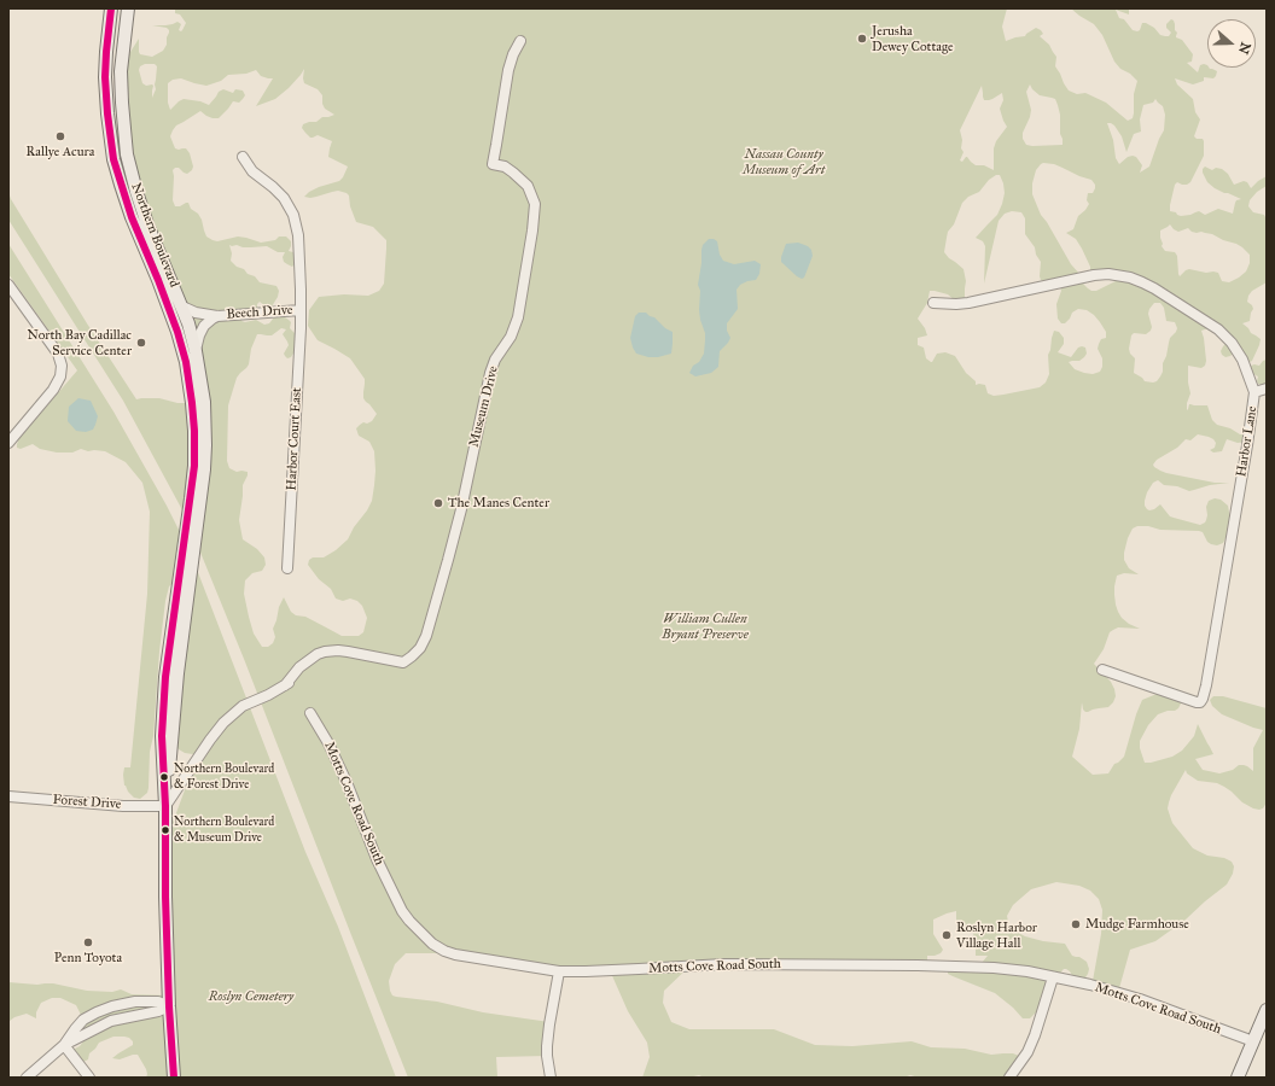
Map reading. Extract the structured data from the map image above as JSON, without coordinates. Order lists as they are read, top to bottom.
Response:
{
  "streets": {
    "main road": ["Northern Boulevard"],
    "street": [
      "Beech Drive",
      "Museum Drive",
      "Harbor Court East",
      "Harbor Lane",
      "Forest Drive",
      "Motts Cove Road South"
    ]
  },
  "crossings": [
    ["Northern Boulevard", "Beech Drive"],
    ["Northern Boulevard", "Museum Drive"],
    ["Northern Boulevard", "Forest Drive"],
    ["Beech Drive", "Harbor Court East"],
    ["Museum Drive", "Forest Drive"]
  ],
  "parks": ["Nassau County Museum of Art", "William Cullen Bryant Preserve", "Roslyn Cemetery"],
  "places": [
    "Jerusha Dewey Cottage",
    "Rallye Acura",
    "North Bay Cadillac Service Center",
    "The Manes Center",
    "Northern Boulevard & Forest Drive",
    "Northern Boulevard & Museum Drive",
    "Mudge Farmhouse",
    "Roslyn Harbor Village Hall",
    "Penn Toyota"
  ],
  "north": "right"
}
